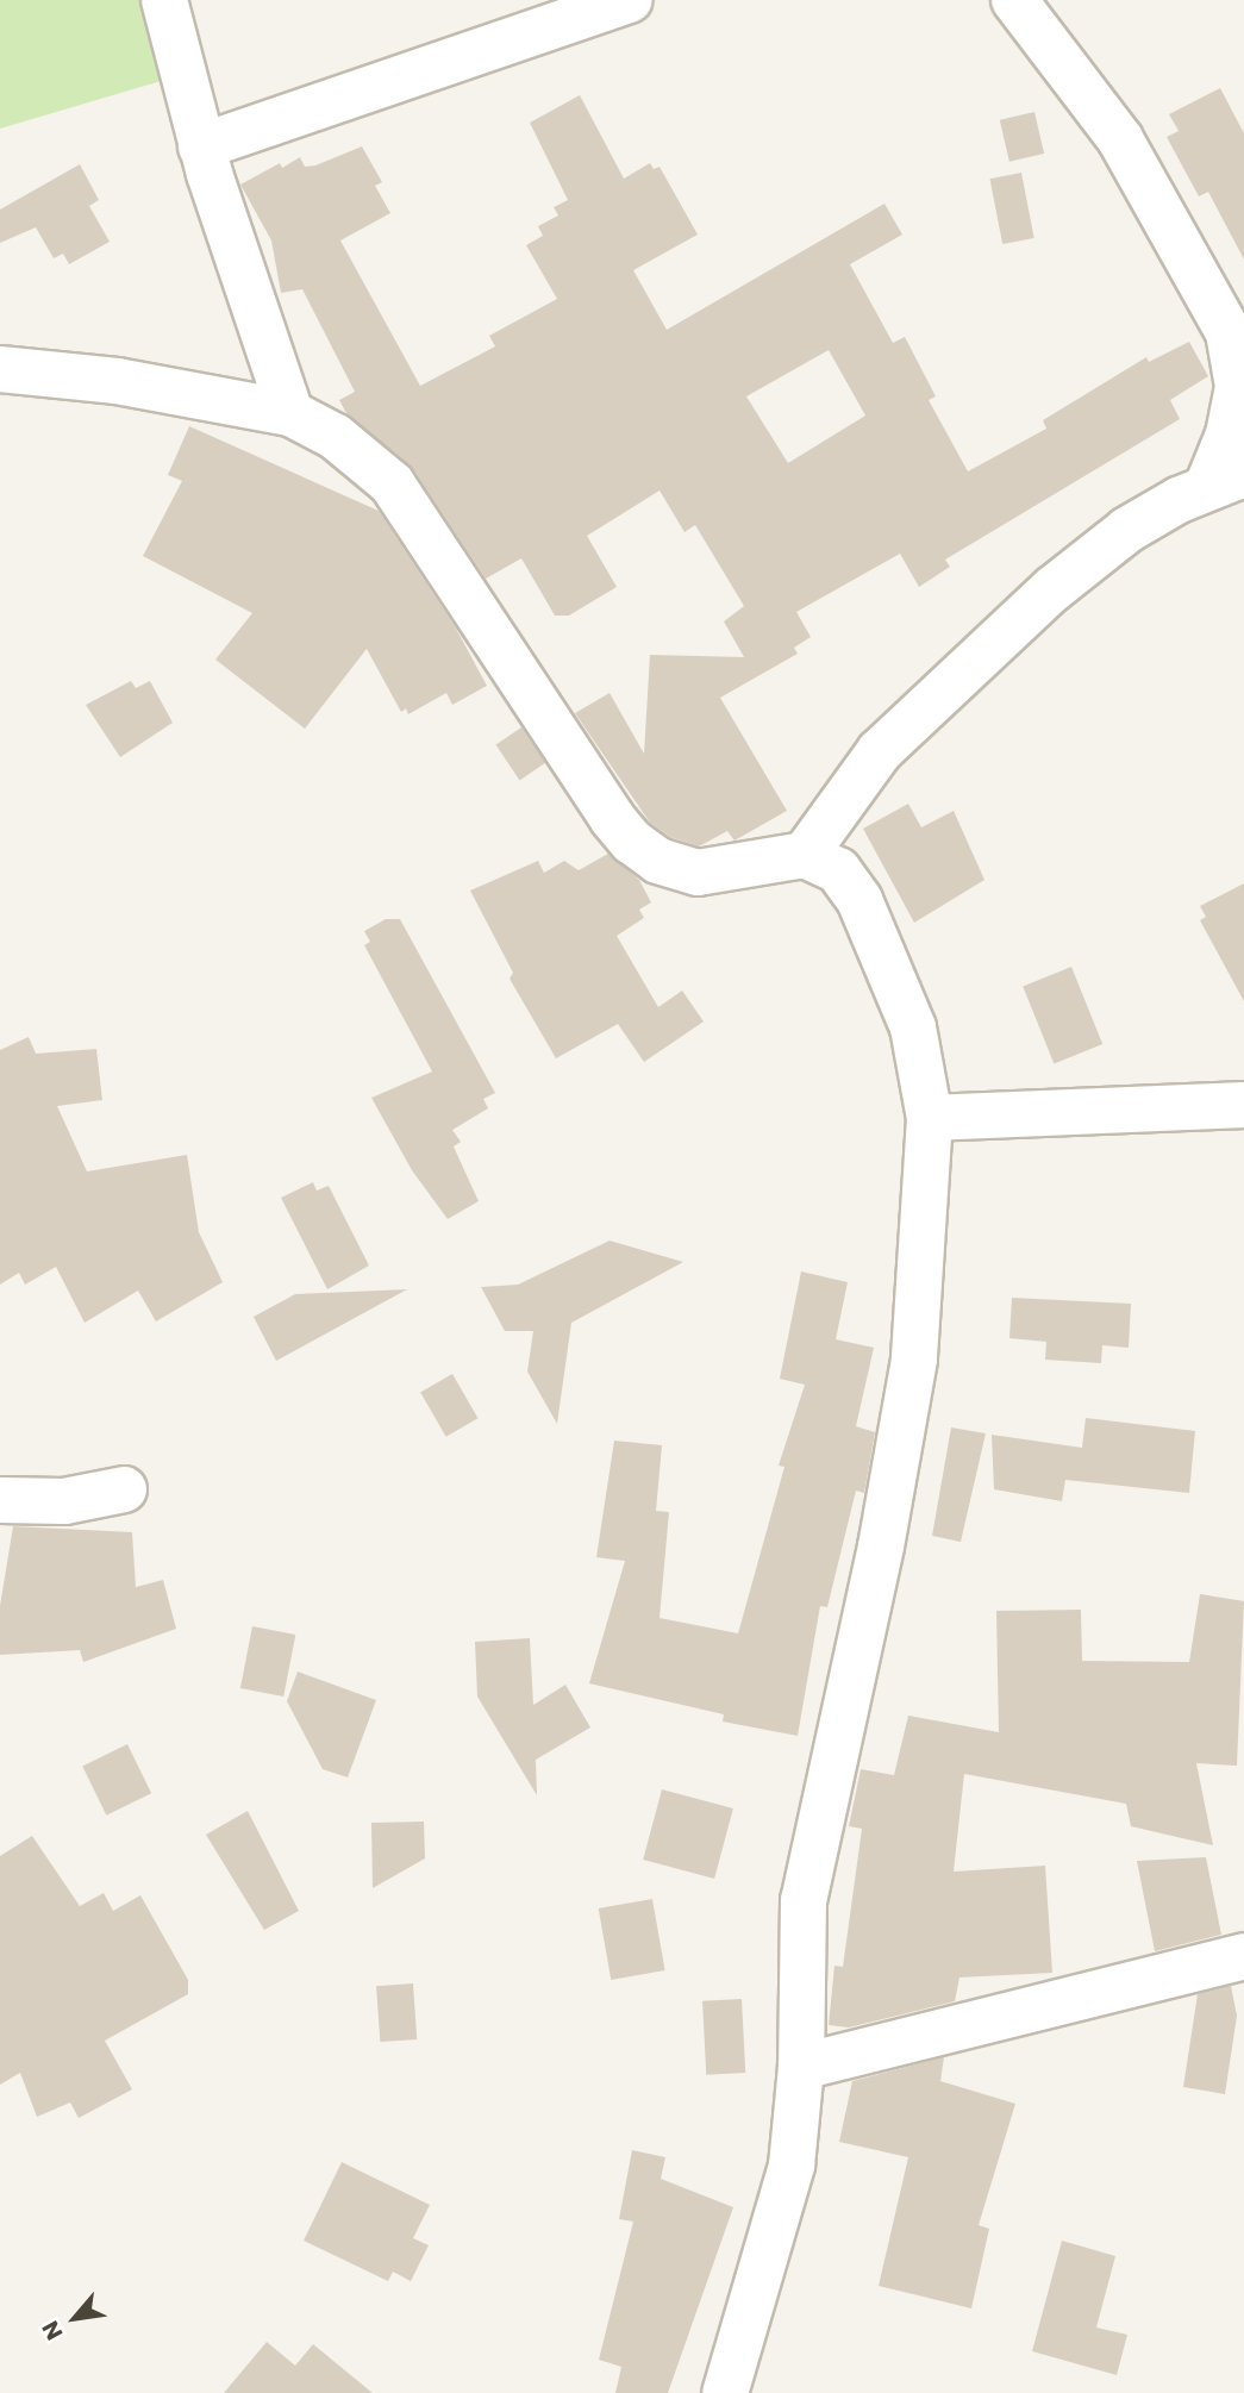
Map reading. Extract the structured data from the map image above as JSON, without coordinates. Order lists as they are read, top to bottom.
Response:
{
  "north": "bottom left"
}
